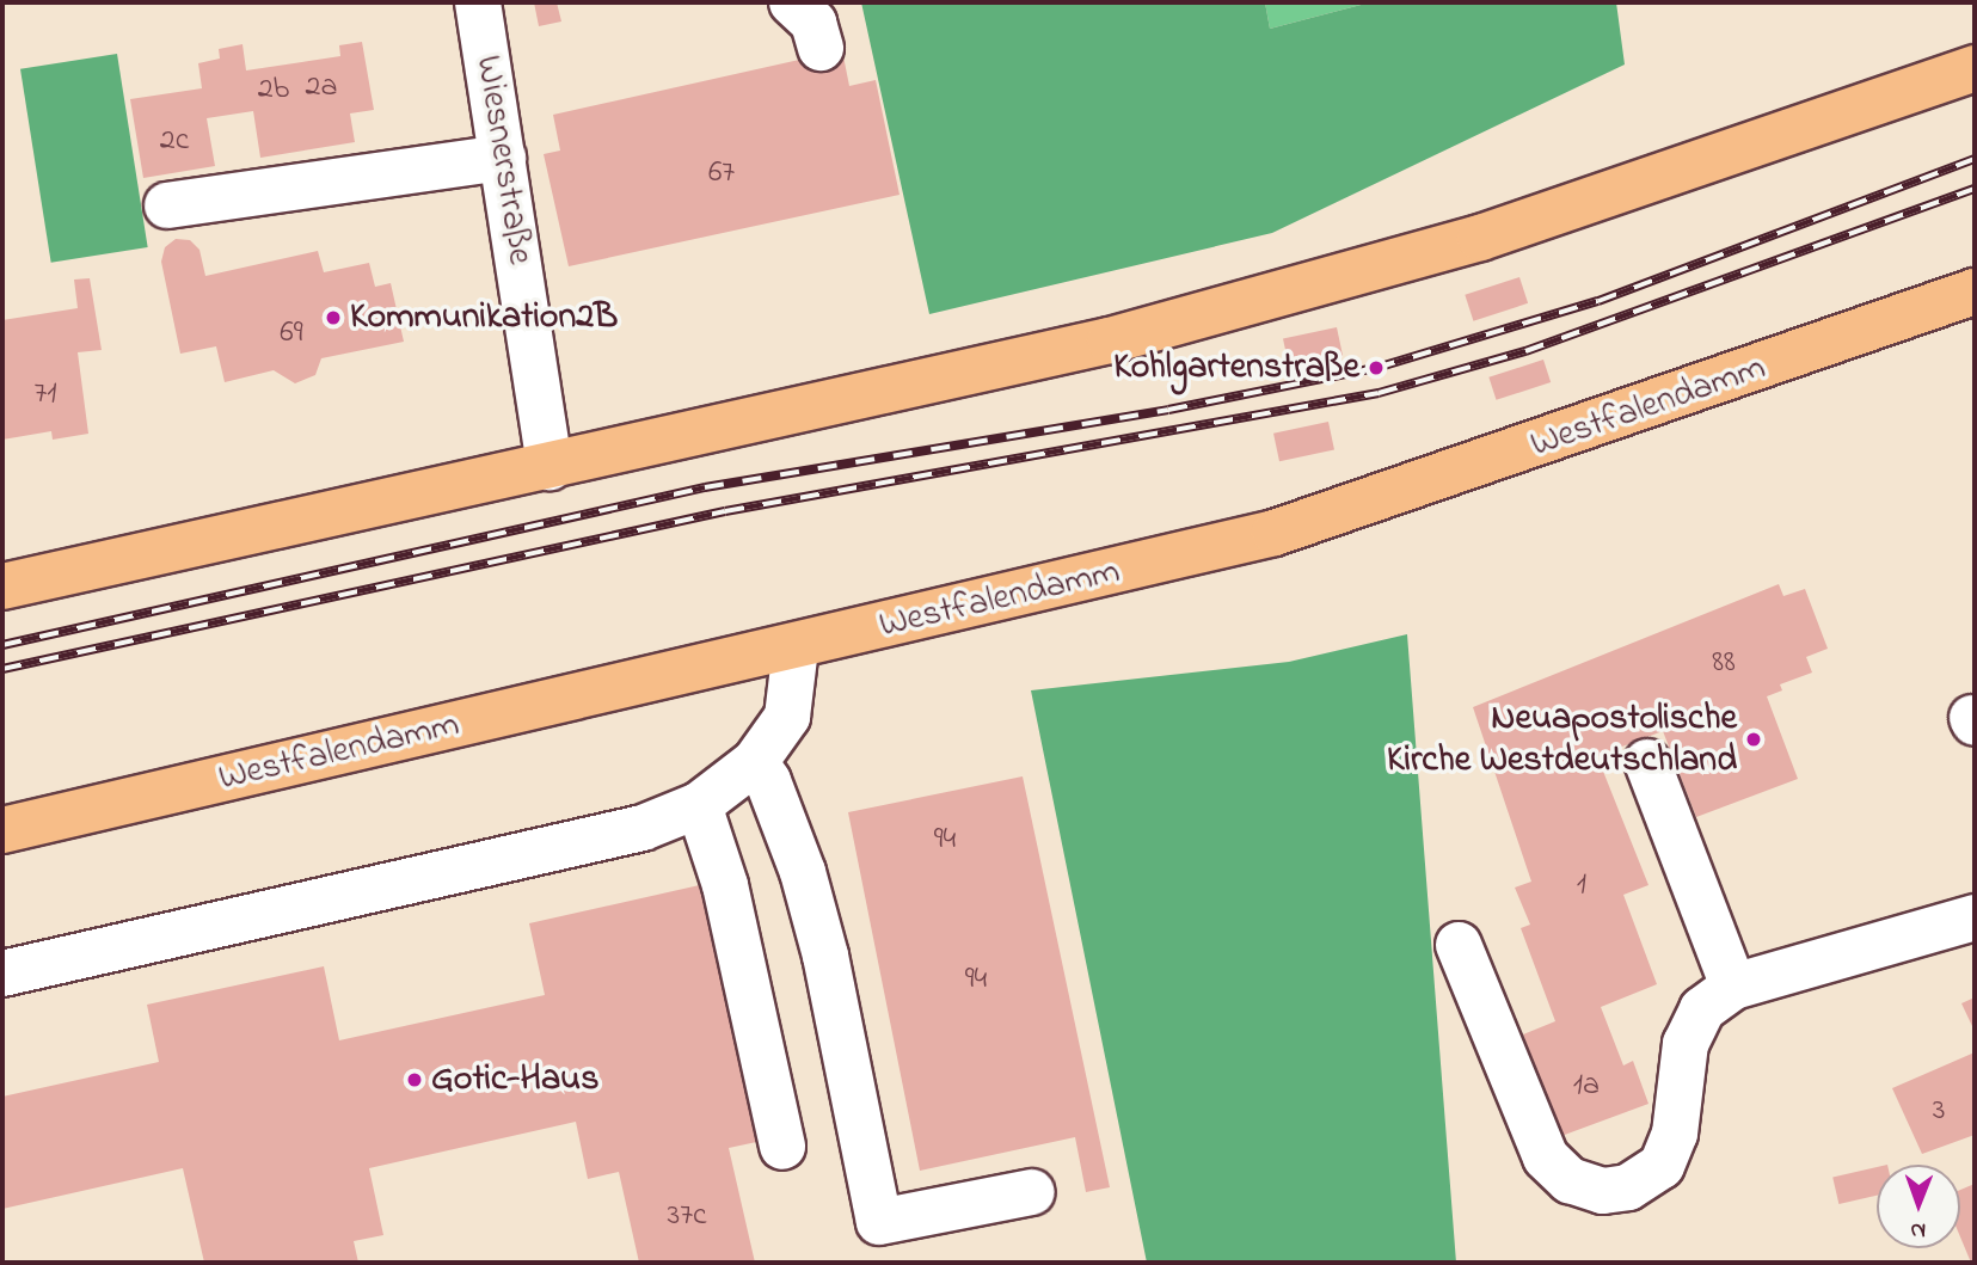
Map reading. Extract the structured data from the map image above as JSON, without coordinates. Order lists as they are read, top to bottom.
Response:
{
  "streets": {
    "main road": ["Westfalendamm"],
    "street": ["Wiesnerstraße"]
  },
  "places": [
    "Kommunikation2B",
    "Kohlgartenstraße",
    "Neuapostolische Kirche Westdeutschland",
    "Gotic-Haus"
  ],
  "house_numbers": [
    "2a",
    "2b",
    "2c",
    "67",
    "69",
    "71",
    "88",
    "94",
    "1",
    "94",
    "1a",
    "3",
    "37c"
  ],
  "north": "bottom"
}
